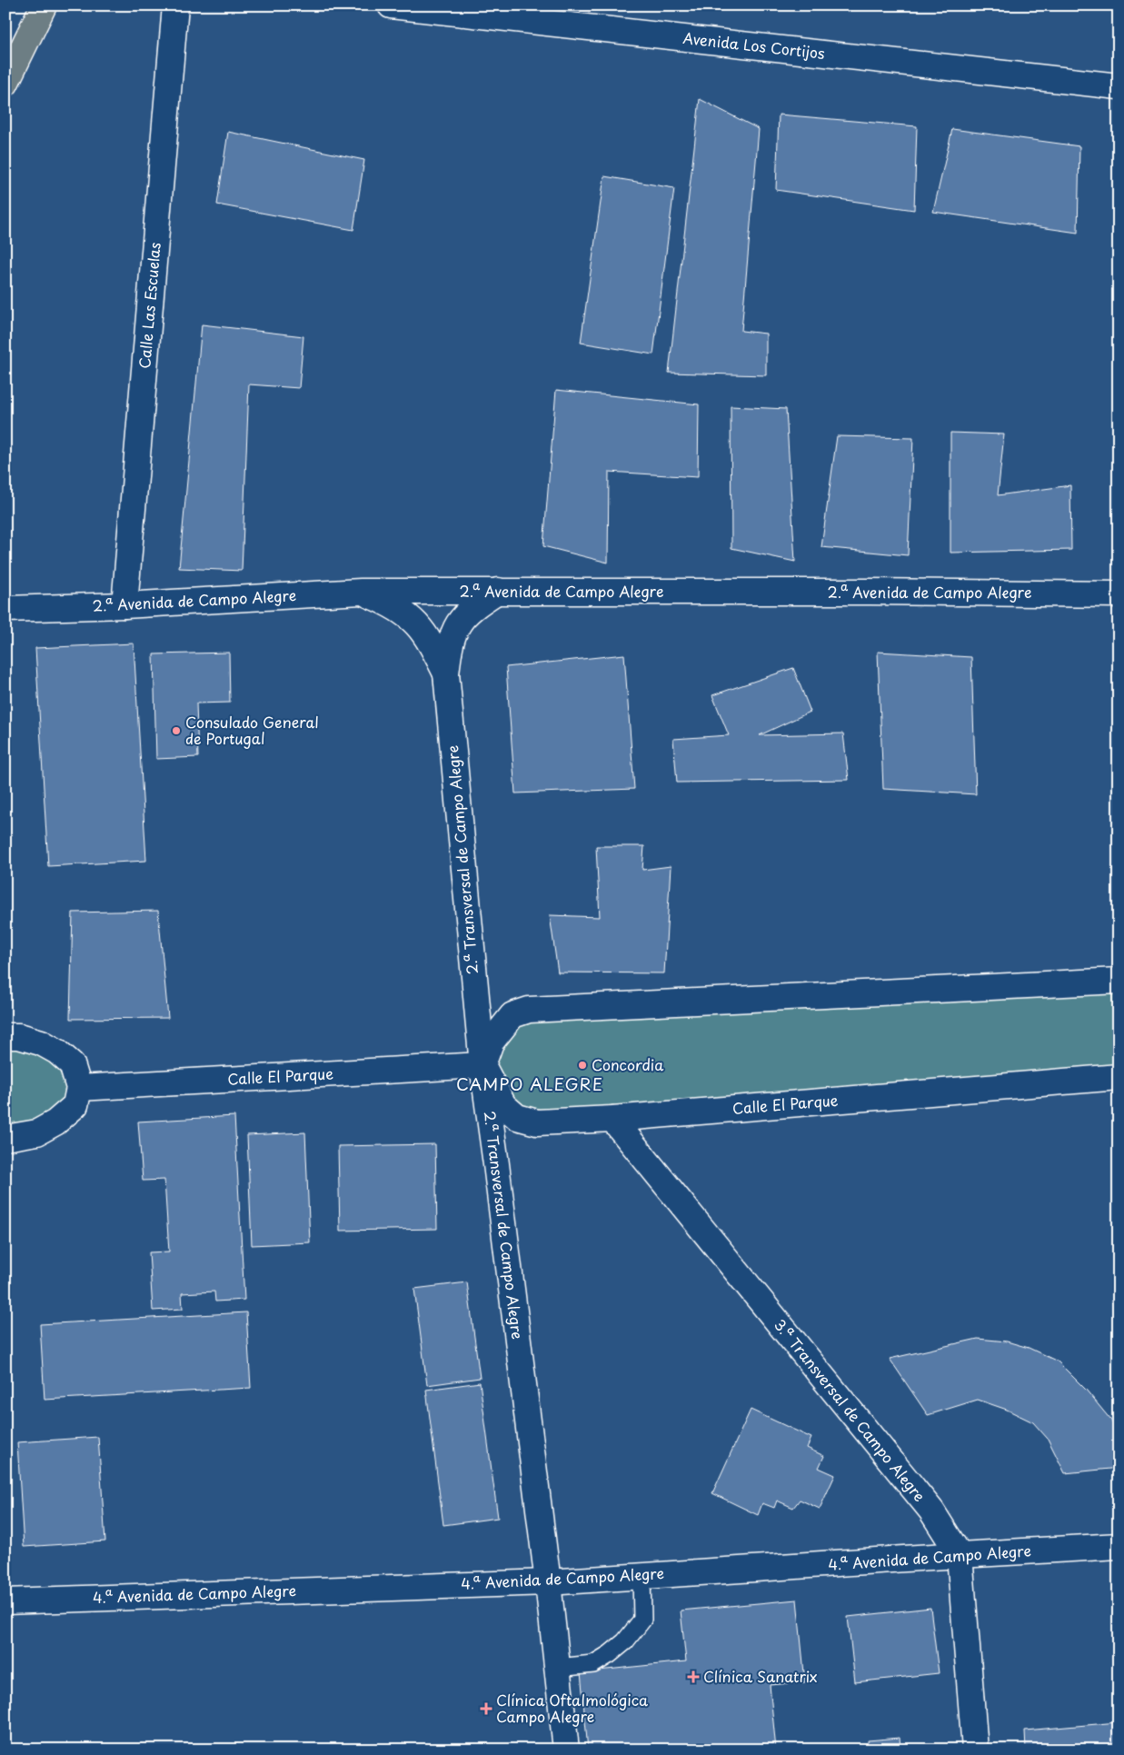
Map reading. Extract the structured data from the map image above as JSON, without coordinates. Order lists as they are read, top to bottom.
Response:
{
  "streets": {
    "street": [
      "Avenida Los Cortijos",
      "Calle Las Escuelas",
      "2.ª Avenida de Campo Alegre",
      "2.ª Transversal de Campo Alegre",
      "Calle El Parque",
      "3.ª Transversal de Campo Alegre",
      "4.ª Avenida de Campo Alegre"
    ]
  },
  "crossings": [
    ["Calle Las Escuelas", "2.ª Avenida de Campo Alegre"],
    ["2.ª Avenida de Campo Alegre", "2.ª Transversal de Campo Alegre"],
    ["2.ª Transversal de Campo Alegre", "Calle El Parque"],
    ["2.ª Transversal de Campo Alegre", "4.ª Avenida de Campo Alegre"],
    ["Calle El Parque", "3.ª Transversal de Campo Alegre"],
    ["3.ª Transversal de Campo Alegre", "4.ª Avenida de Campo Alegre"]
  ],
  "districts": ["CAMPO ALEGRE"],
  "places": {
    "other": ["Consulado General de Portugal", "Concordia"],
    "health": ["Clínica Sanatrix", "Clínica Oftalmológica Campo Alegre"]
  }
}
